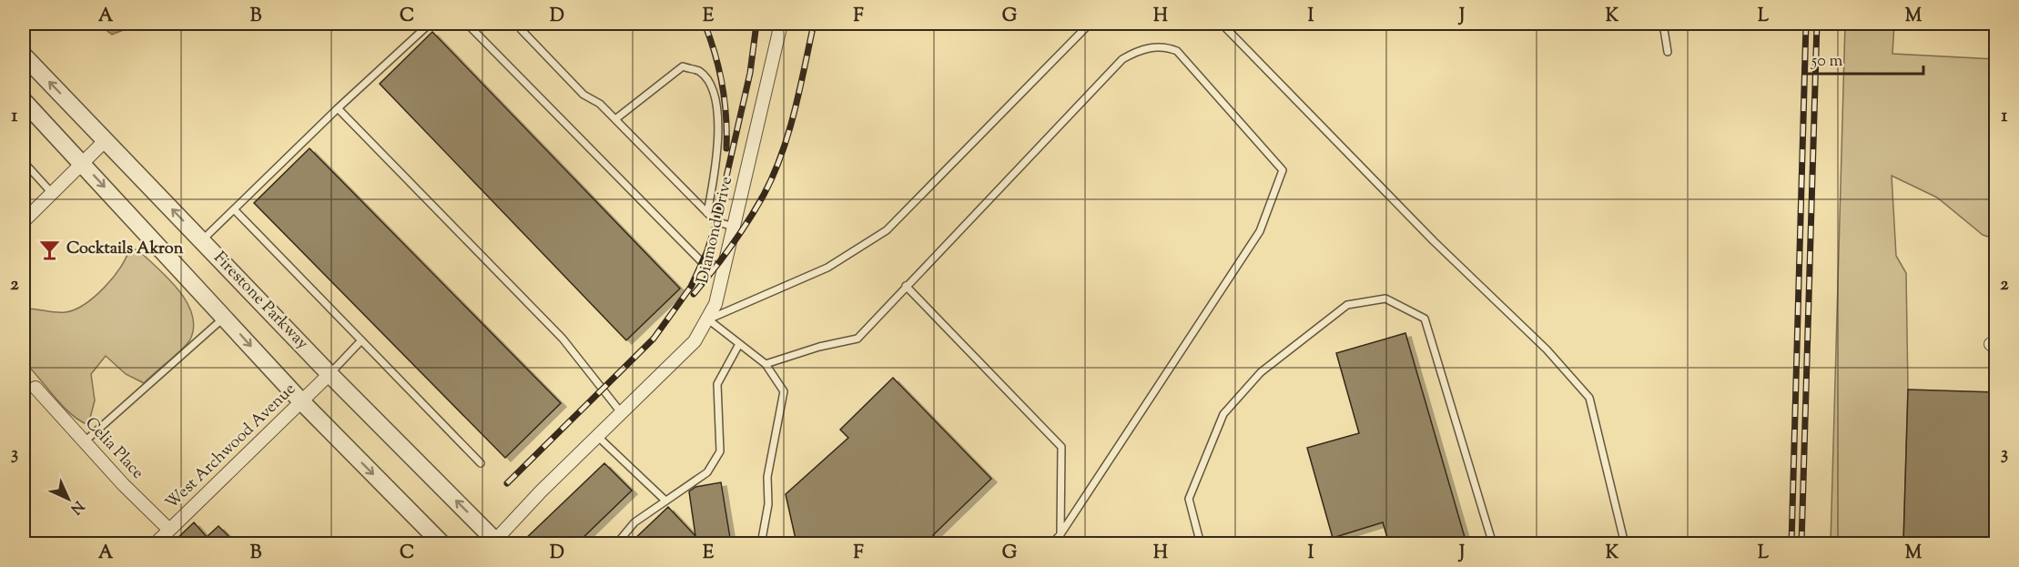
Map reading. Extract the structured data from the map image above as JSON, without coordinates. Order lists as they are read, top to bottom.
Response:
{
  "streets": {
    "street": [
      "Diamond Drive",
      "Firestone Parkway",
      "West Archwood Avenue",
      "Celia Place"
    ]
  },
  "crossings": [
    ["Diamond Drive", "Firestone Parkway"],
    ["Firestone Parkway", "West Archwood Avenue"],
    ["West Archwood Avenue", "Celia Place"]
  ],
  "places": {
    "bar": ["Cocktails Akron"]
  },
  "scale_bar": "50 m",
  "north": "bottom right",
  "grid": {
    "columns": [
      "A",
      "B",
      "C",
      "D",
      "E",
      "F",
      "G",
      "H",
      "I",
      "J",
      "K",
      "L",
      "M"
    ],
    "rows": ["1", "2", "3"]
  }
}
